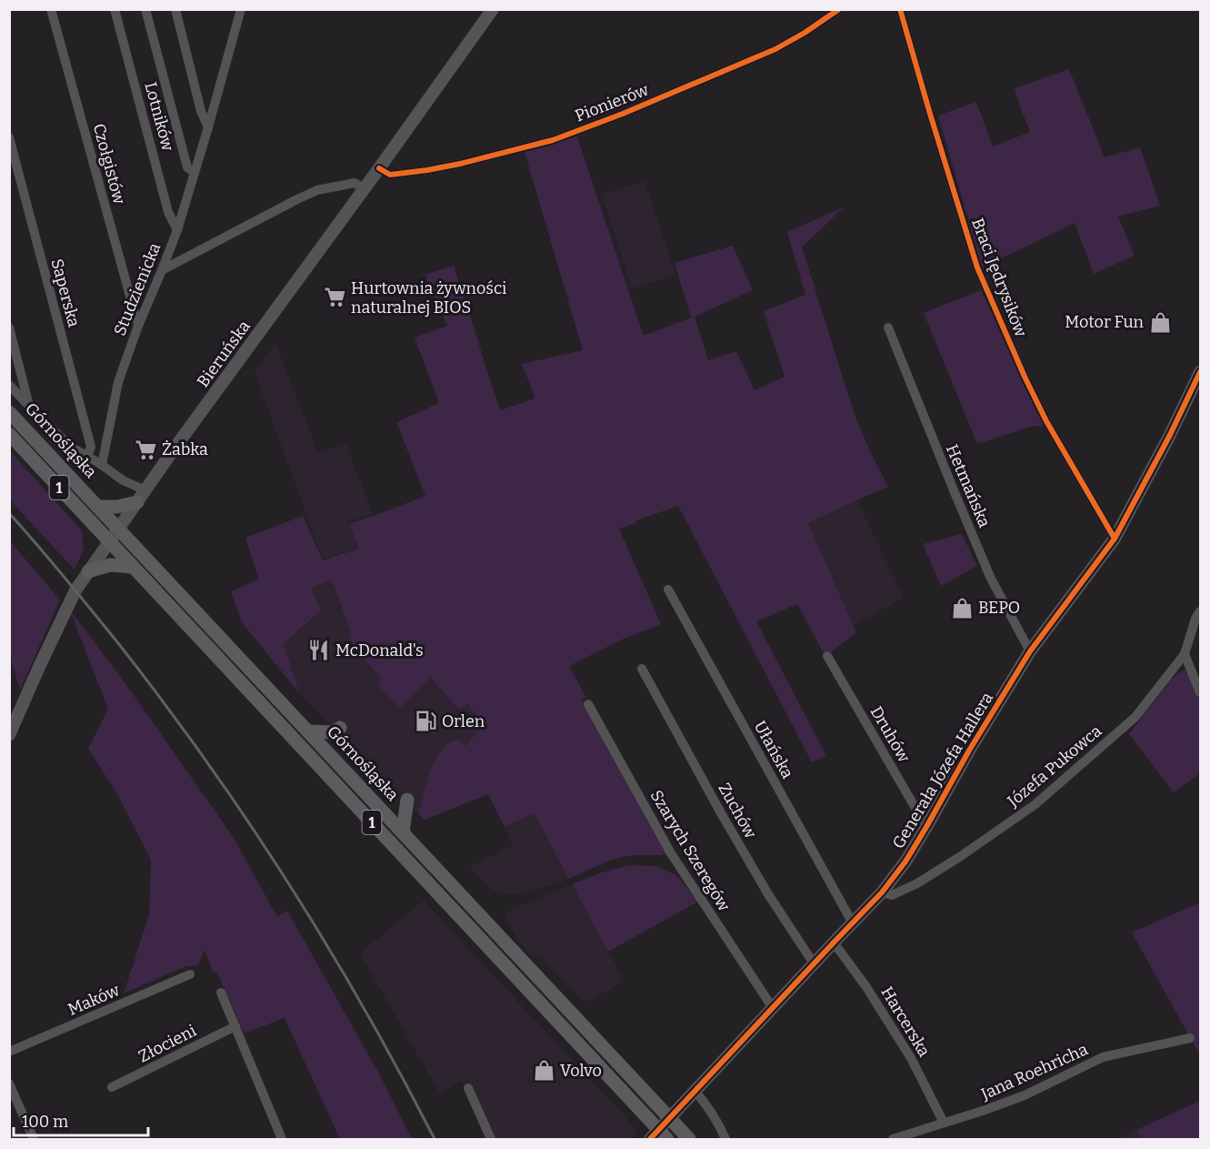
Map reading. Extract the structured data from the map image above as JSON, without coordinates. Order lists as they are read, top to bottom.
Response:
{
  "streets": {
    "main road": ["Górnośląska", "1"],
    "street": [
      "Pionierów",
      "Lotników",
      "Czołgistów",
      "Braci Jędrysików",
      "Studzienicka",
      "Saperska",
      "Bieruńska",
      "Hetmańska",
      "Druhów",
      "Ułańska",
      "Józefa Pukowca",
      "Generała Józefa Hallera",
      "Zuchów",
      "Szarych Szeregów",
      "Maków",
      "Harcerska",
      "Złocieni",
      "Jana Roehricha"
    ]
  },
  "crossings": [
    ["Pionierów", "Bieruńska"],
    ["Lotników", "Studzienicka"],
    ["Czołgistów", "Studzienicka"],
    ["Braci Jędrysików", "Generała Józefa Hallera"],
    ["Bieruńska", "Górnośląska"],
    ["Górnośląska", "Generała Józefa Hallera"],
    ["Hetmańska", "Generała Józefa Hallera"],
    ["Druhów", "Generała Józefa Hallera"],
    ["Ułańska", "Generała Józefa Hallera"],
    ["Józefa Pukowca", "Generała Józefa Hallera"],
    ["Generała Józefa Hallera", "Zuchów"],
    ["Generała Józefa Hallera", "Szarych Szeregów"],
    ["Generała Józefa Hallera", "Harcerska"],
    ["Harcerska", "Jana Roehricha"]
  ],
  "places": {
    "supermarket": ["Hurtownia żywności naturalnej BIOS", "Żabka"],
    "shop": ["Motor Fun", "BEPO", "Volvo"],
    "restaurant": ["McDonald's"],
    "fuel station": ["Orlen"]
  },
  "scale_bar": "100 m"
}
